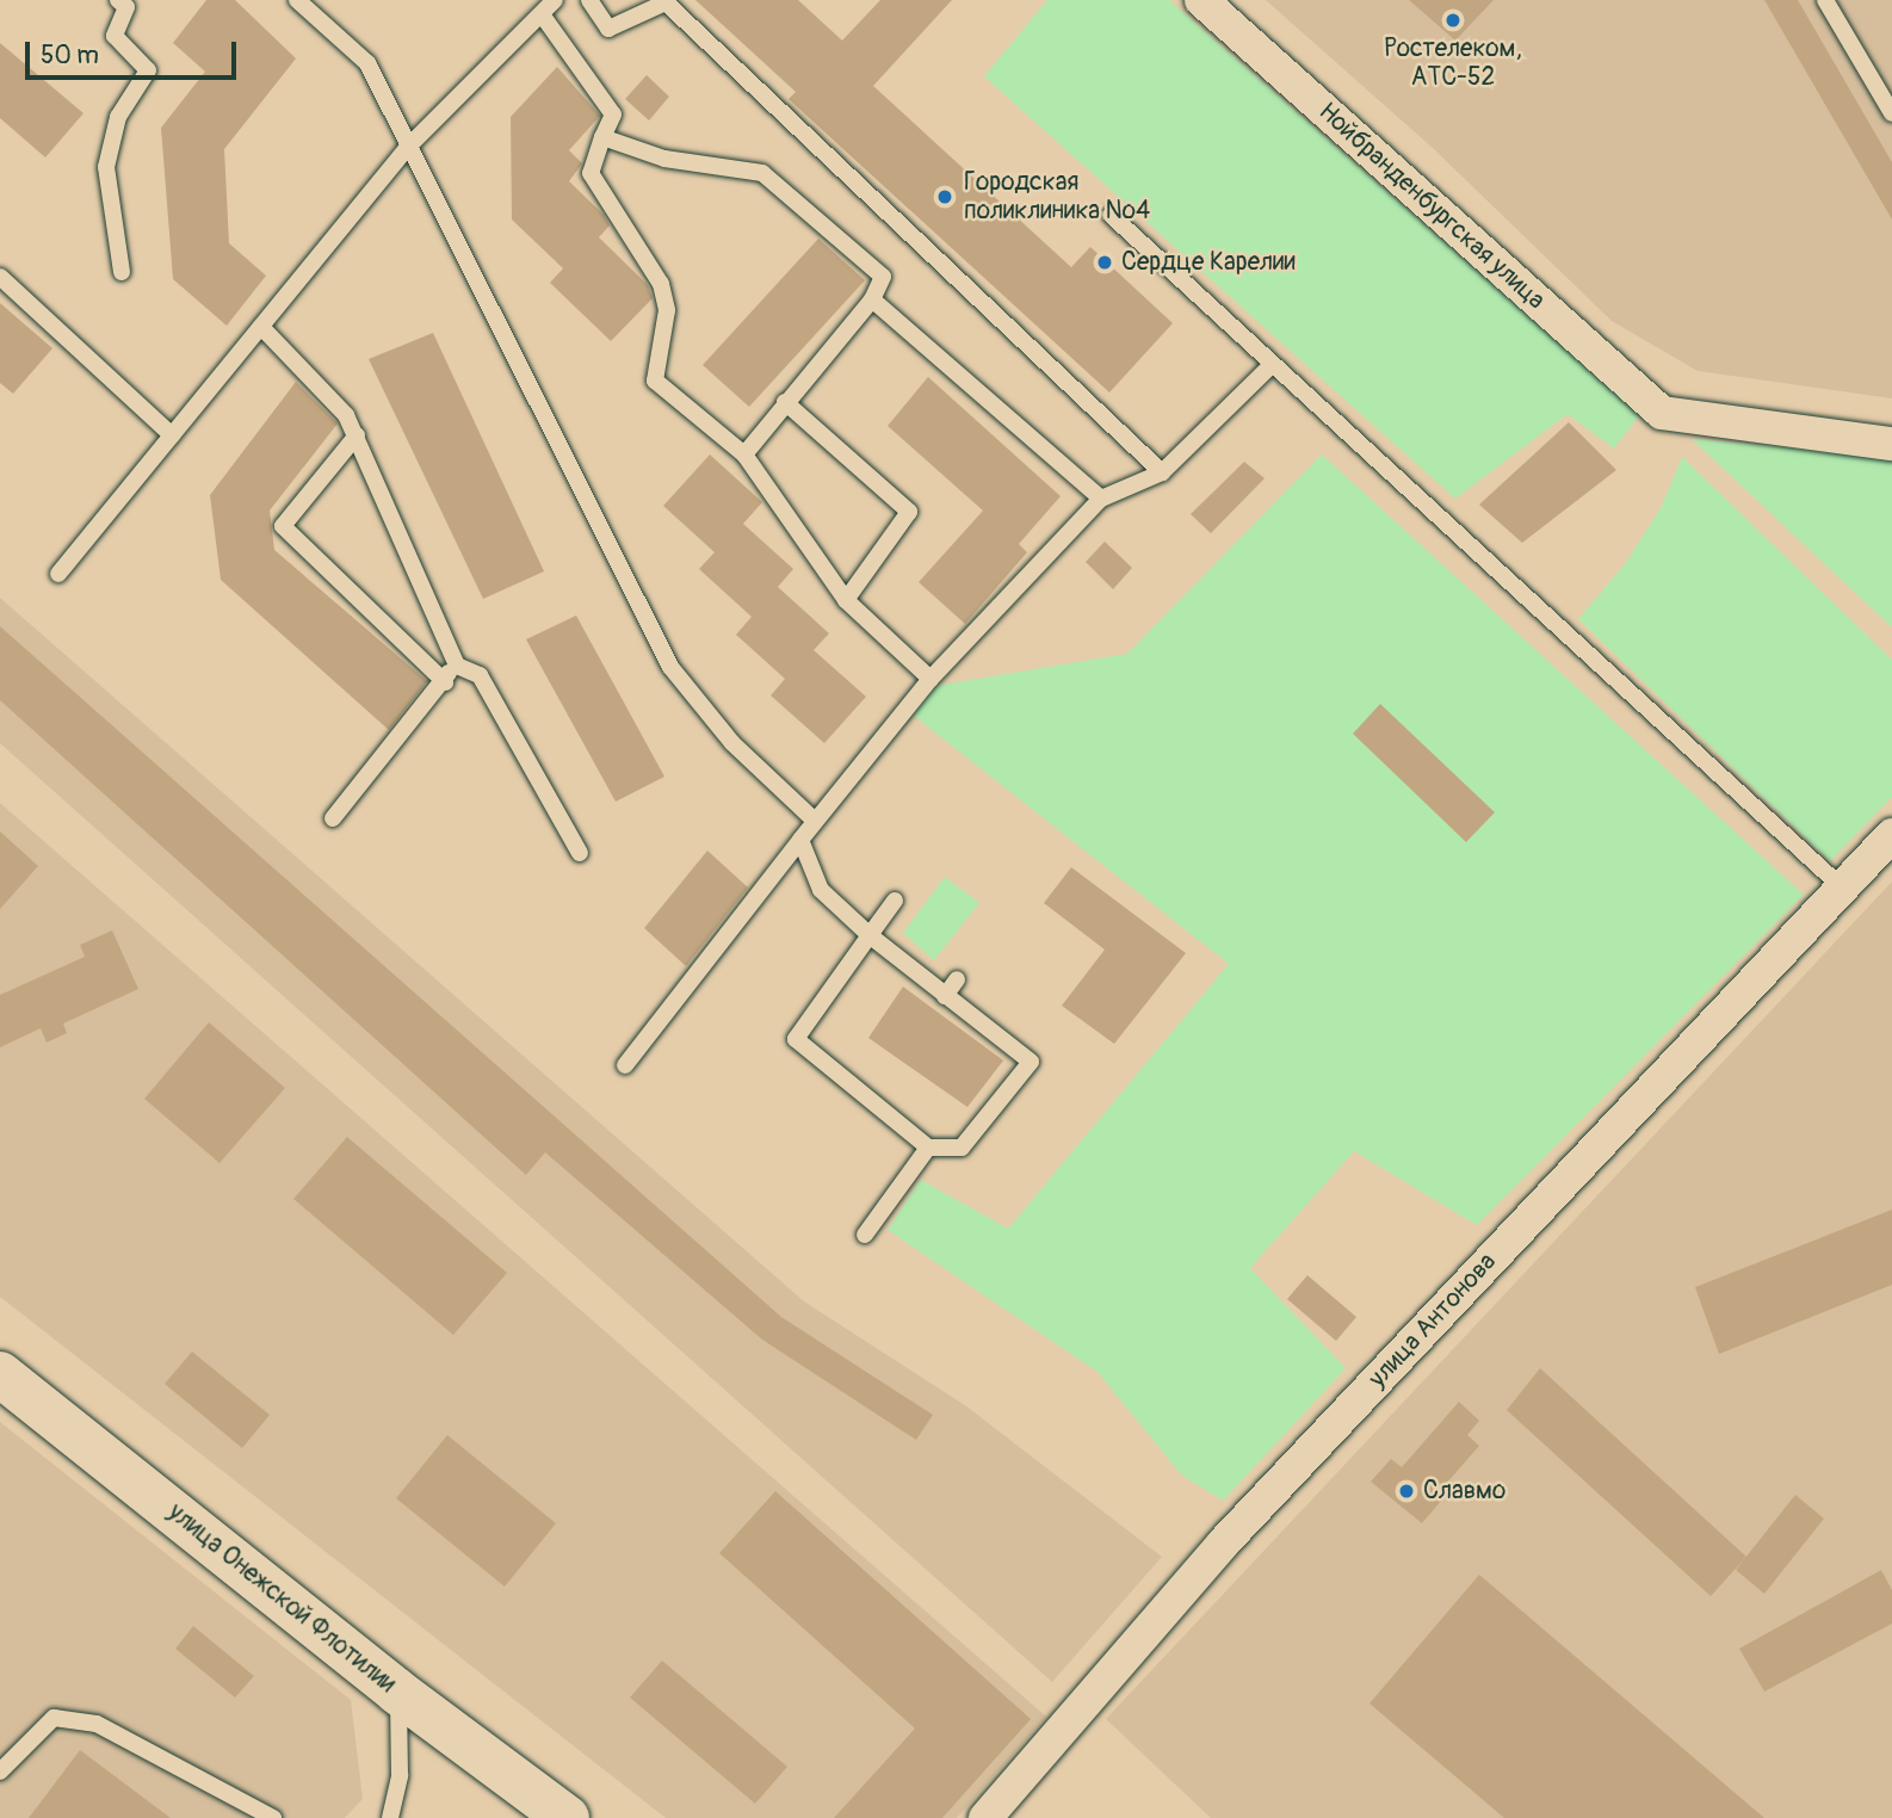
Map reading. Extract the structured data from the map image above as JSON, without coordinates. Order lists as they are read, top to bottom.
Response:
{
  "streets": {
    "main road": ["улица Онежской Флотилии"],
    "street": ["Нойбранденбургская улица", "улица Антонова"]
  },
  "places": [
    "Ростелеком, АТС-52",
    "Городская поликлиника №4",
    "Сердце Карелии",
    "Славмо"
  ],
  "scale_bar": "50 m"
}
